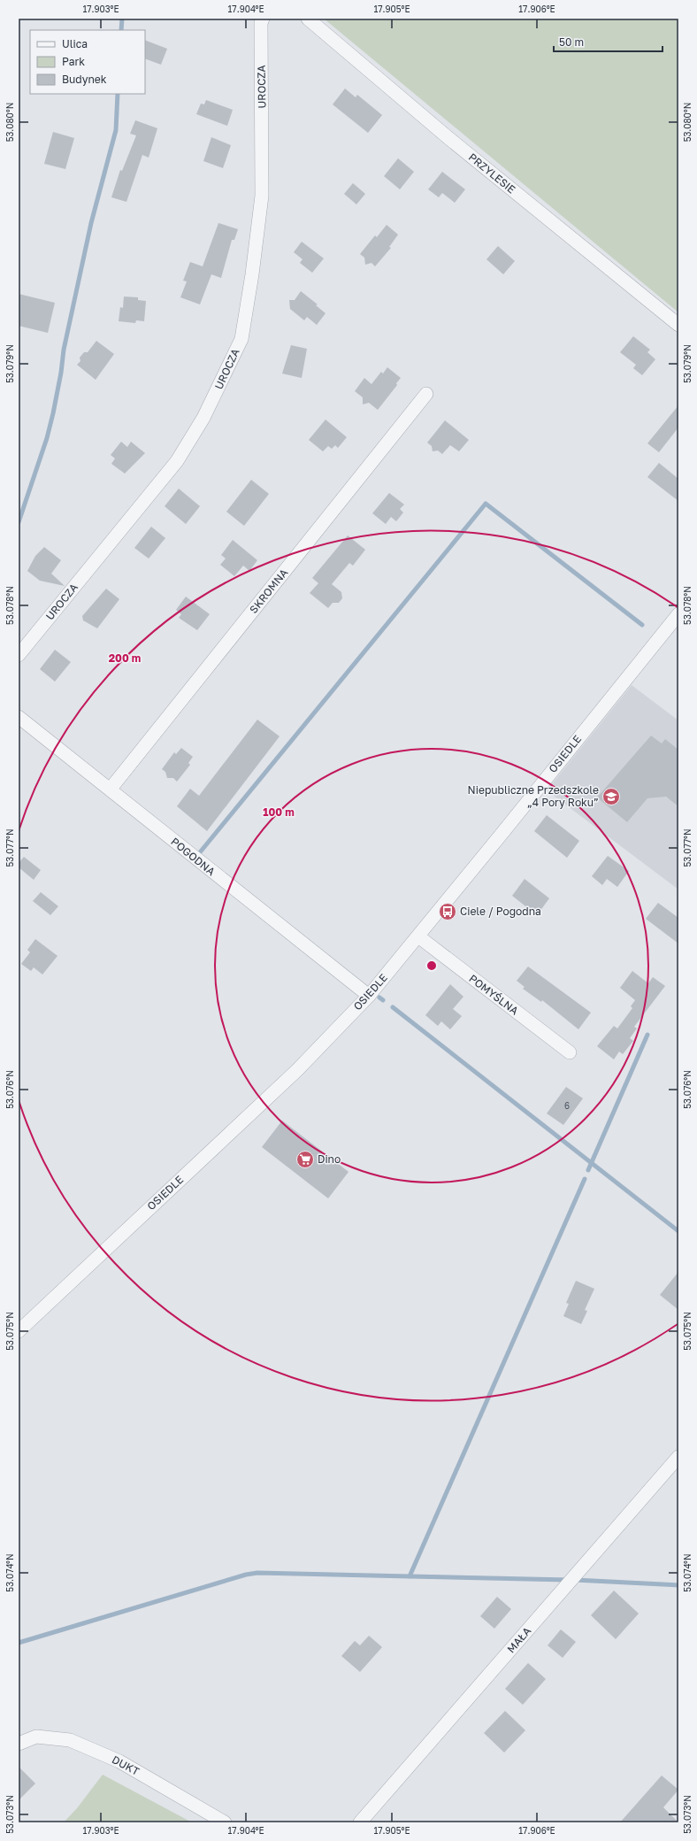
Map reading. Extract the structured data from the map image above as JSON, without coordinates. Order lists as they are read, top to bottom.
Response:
{
  "streets": {
    "street": [
      "UROCZA",
      "PRZYLESIE",
      "SKROMNA",
      "OSIEDLE",
      "POGODNA",
      "POMYŚLNA",
      "MAŁA",
      "DUKT"
    ]
  },
  "crossings": [
    ["SKROMNA", "POGODNA"],
    ["OSIEDLE", "POGODNA"],
    ["OSIEDLE", "POMYŚLNA"]
  ],
  "places": {
    "school or university": ["Niepubliczne Przedszkole „4 Pory Roku”"],
    "bus stop": ["Ciele / Pogodna"],
    "supermarket": ["Dino"]
  },
  "house_numbers": ["6"],
  "legend": ["Ulica", "Park", "Budynek"],
  "scale_bar": "50 m",
  "coordinates": [
    "17.903°E",
    "17.904°E",
    "17.905°E",
    "17.906°E",
    "53.080°N",
    "53.079°N",
    "53.078°N",
    "53.077°N",
    "53.076°N",
    "53.075°N",
    "53.074°N",
    "53.073°N"
  ],
  "rings": ["200 m", "100 m"]
}
